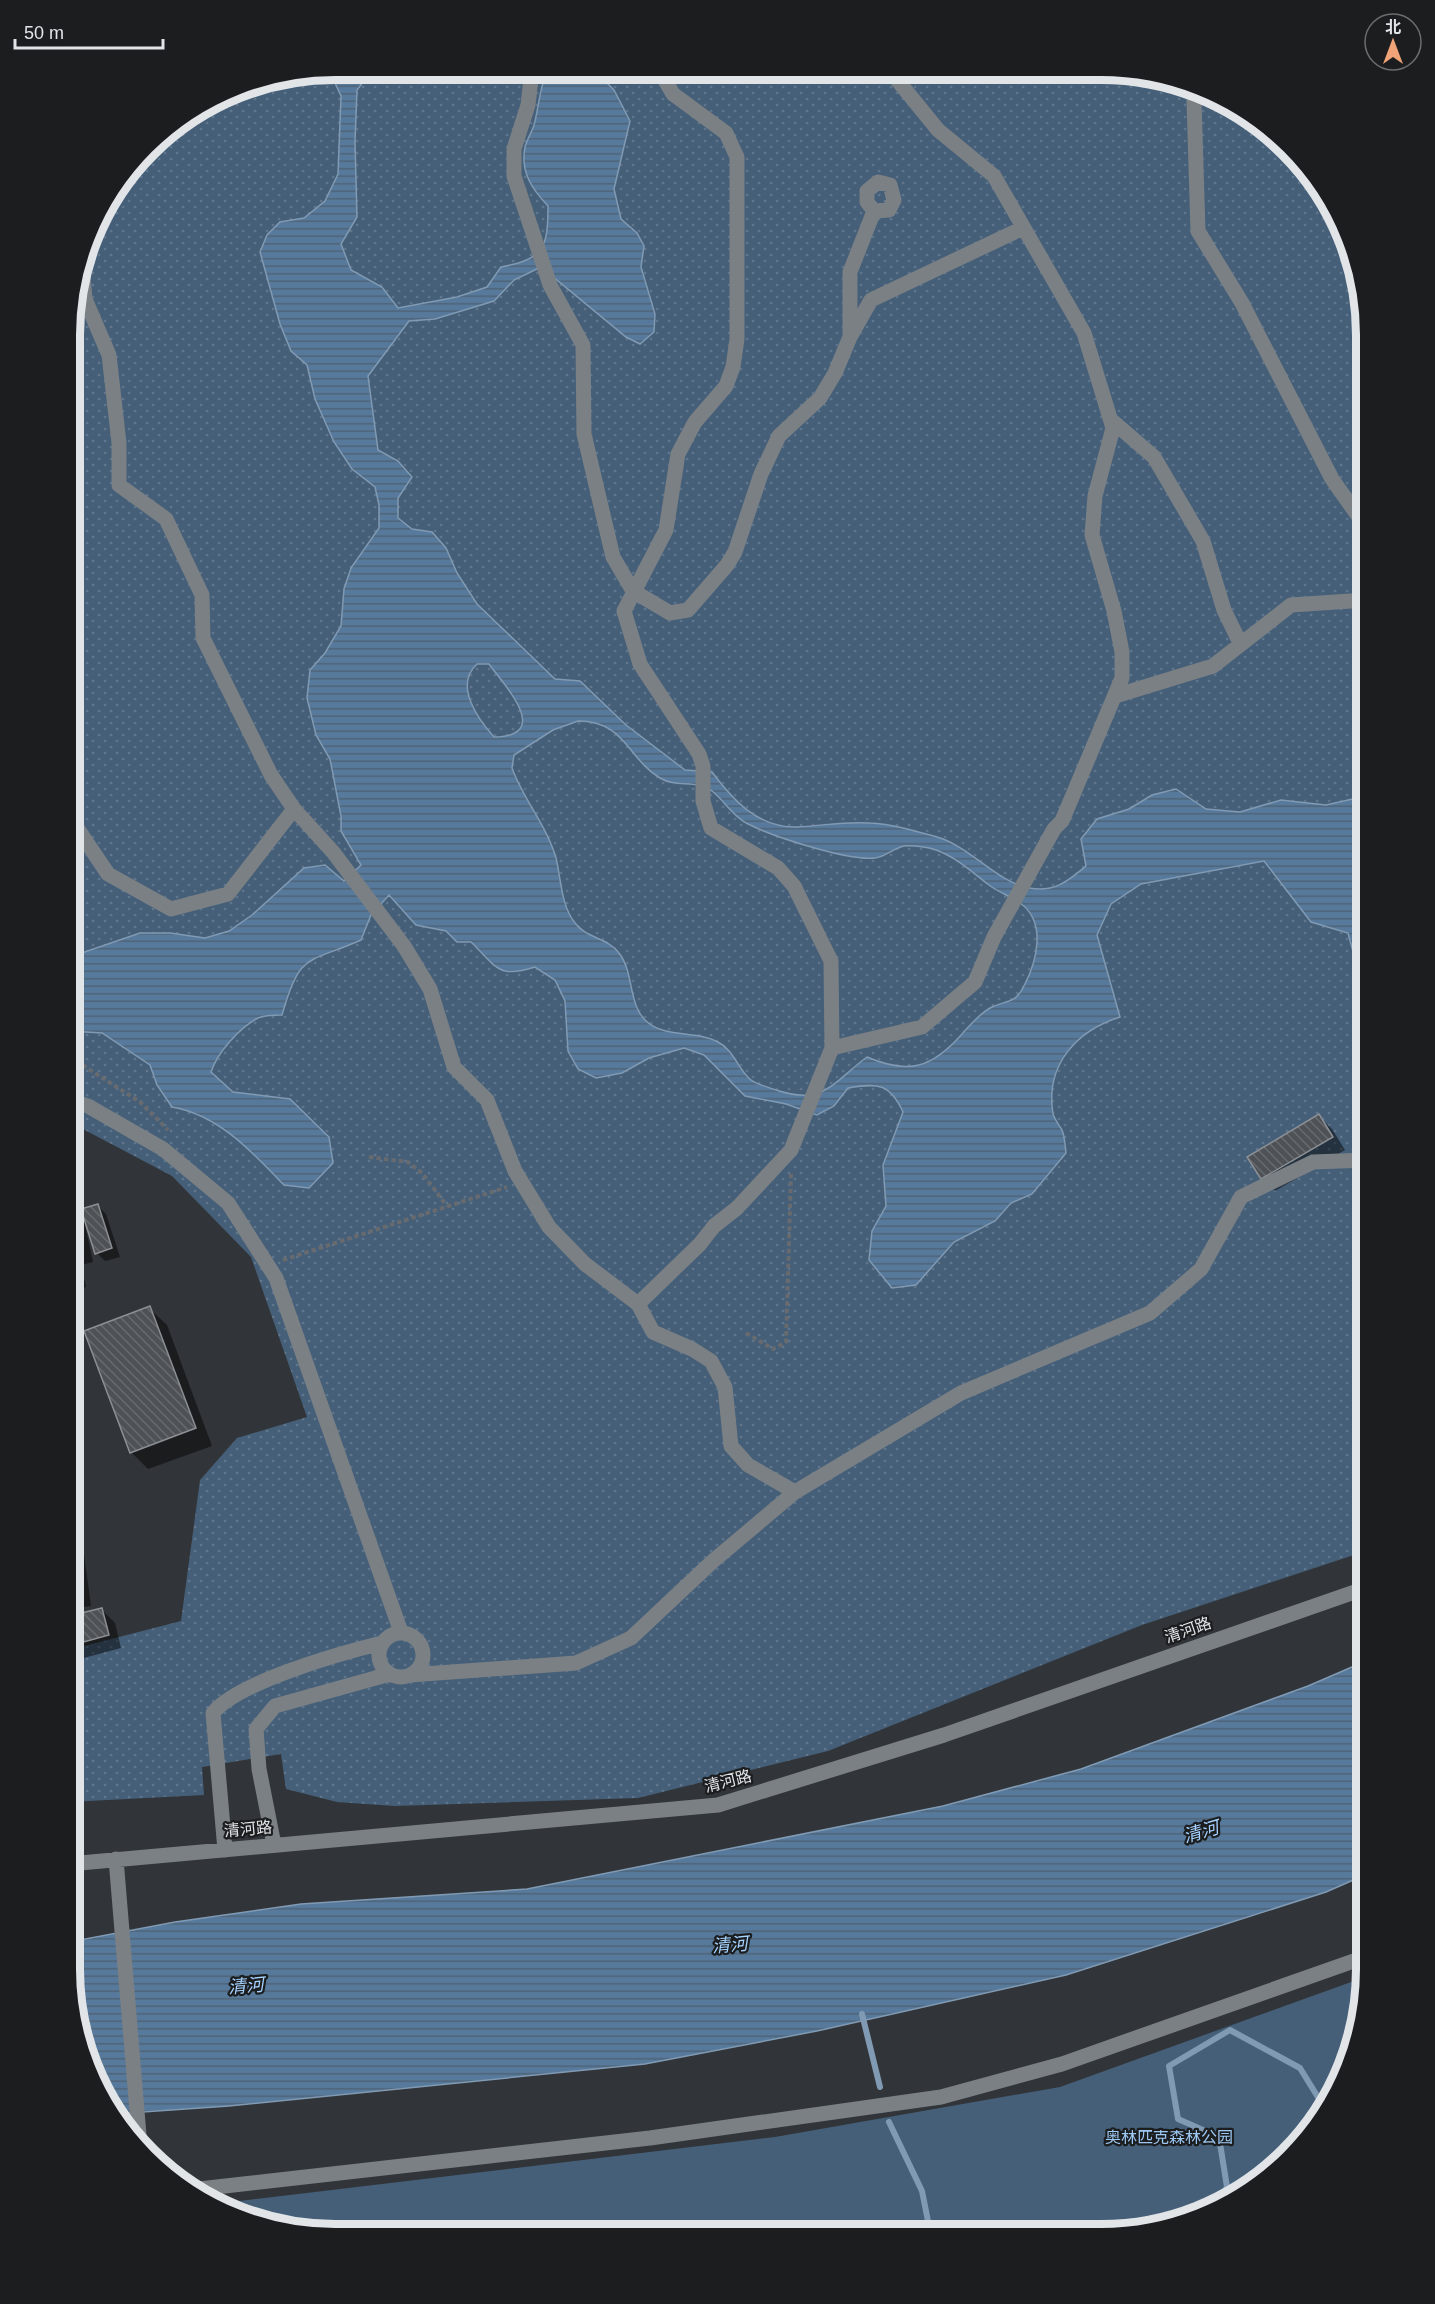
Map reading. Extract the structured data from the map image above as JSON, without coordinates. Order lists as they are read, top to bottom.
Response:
{
  "streets": {
    "street": ["清河路"]
  },
  "water": ["清河"],
  "parks": ["奥林匹克森林公园"],
  "scale_bar": "50 m",
  "north": "top"
}
